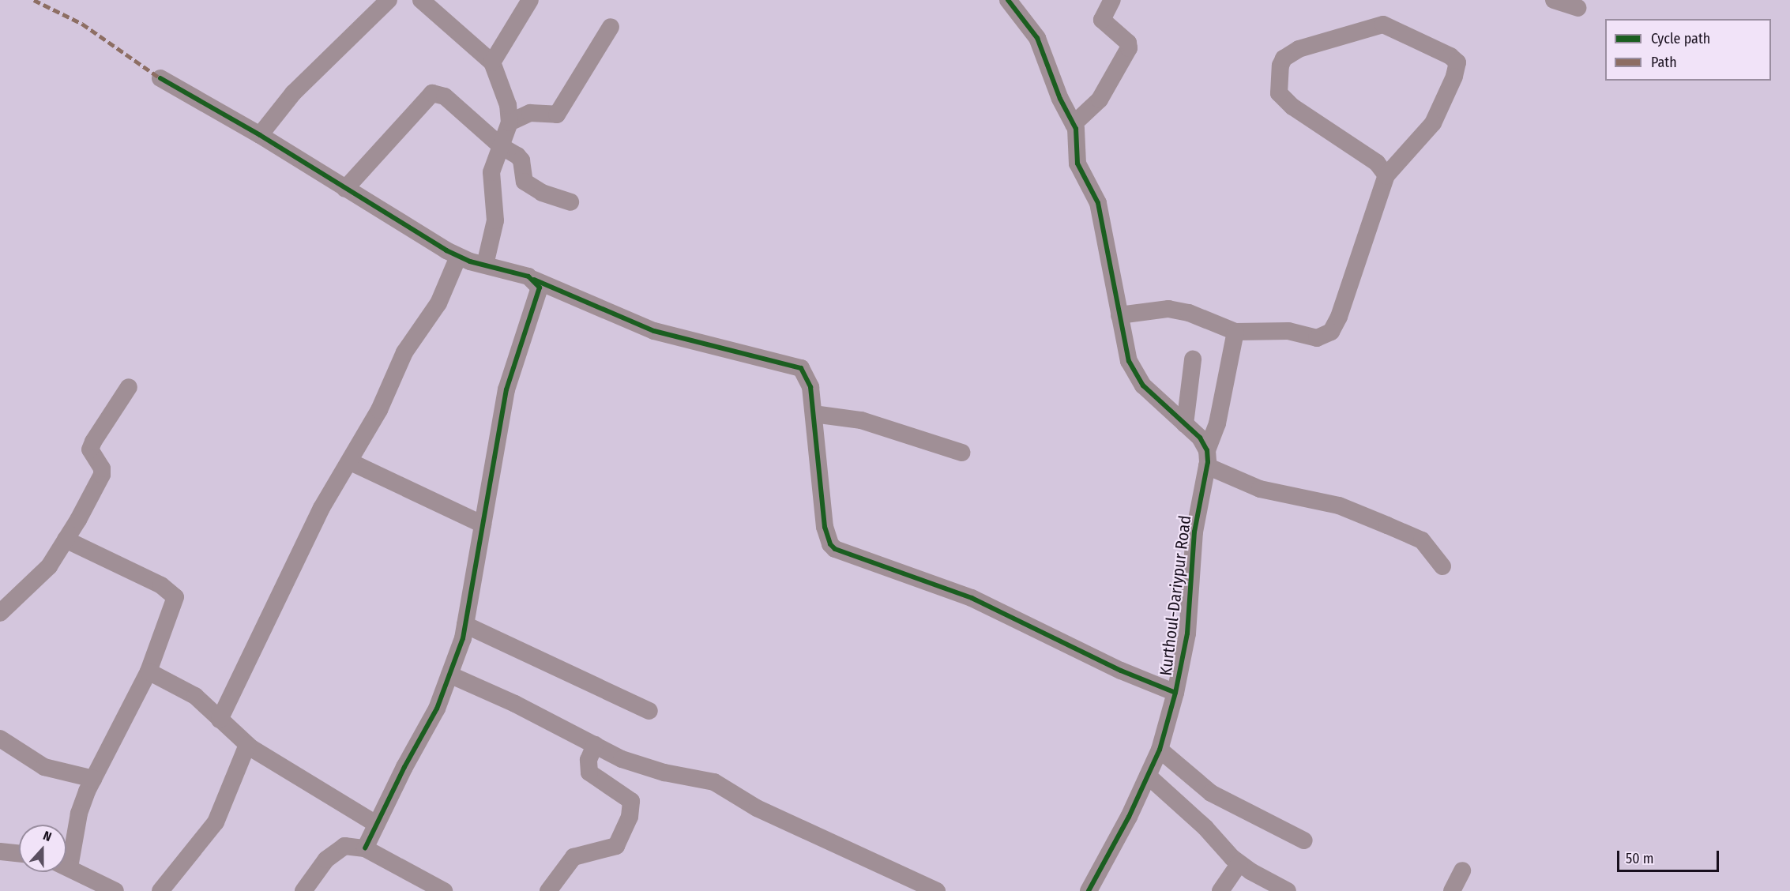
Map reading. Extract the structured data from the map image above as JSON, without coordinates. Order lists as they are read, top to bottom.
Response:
{
  "streets": {
    "street": ["Kurthoul-Dariypur Road"]
  },
  "legend": ["Cycle path", "Path"],
  "scale_bar": "50 m",
  "north": "top"
}
